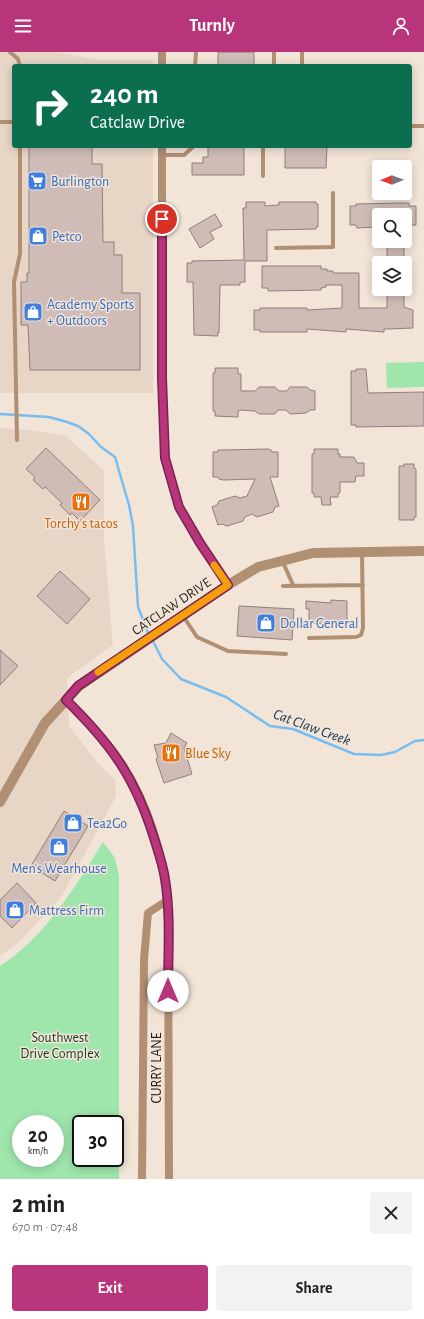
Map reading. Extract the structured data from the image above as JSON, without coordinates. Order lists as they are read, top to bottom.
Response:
{
  "streets": {
    "street": ["CATCLAW DRIVE", "CURRY LANE"]
  },
  "crossings": [
    ["CATCLAW DRIVE", "CURRY LANE"]
  ],
  "water": ["Cat Claw Creek"],
  "parks": ["Southwest Drive Complex"],
  "places": {
    "supermarket": ["Burlington"],
    "shop": [
      "Petco",
      "Academy Sports + Outdoors",
      "Dollar General",
      "Tea2Go",
      "Men's Wearhouse",
      "Mattress Firm"
    ],
    "restaurant": ["Torchy's tacos", "Blue Sky"]
  },
  "north": "left",
  "page": {
    "header": "Turnly",
    "turn": ["240 m", "Catclaw Drive"],
    "speed": "20 km/h",
    "limit": "30",
    "heading": ["2 min", "670 m · 07:48"],
    "buttons": ["Exit", "Share"]
  }
}
